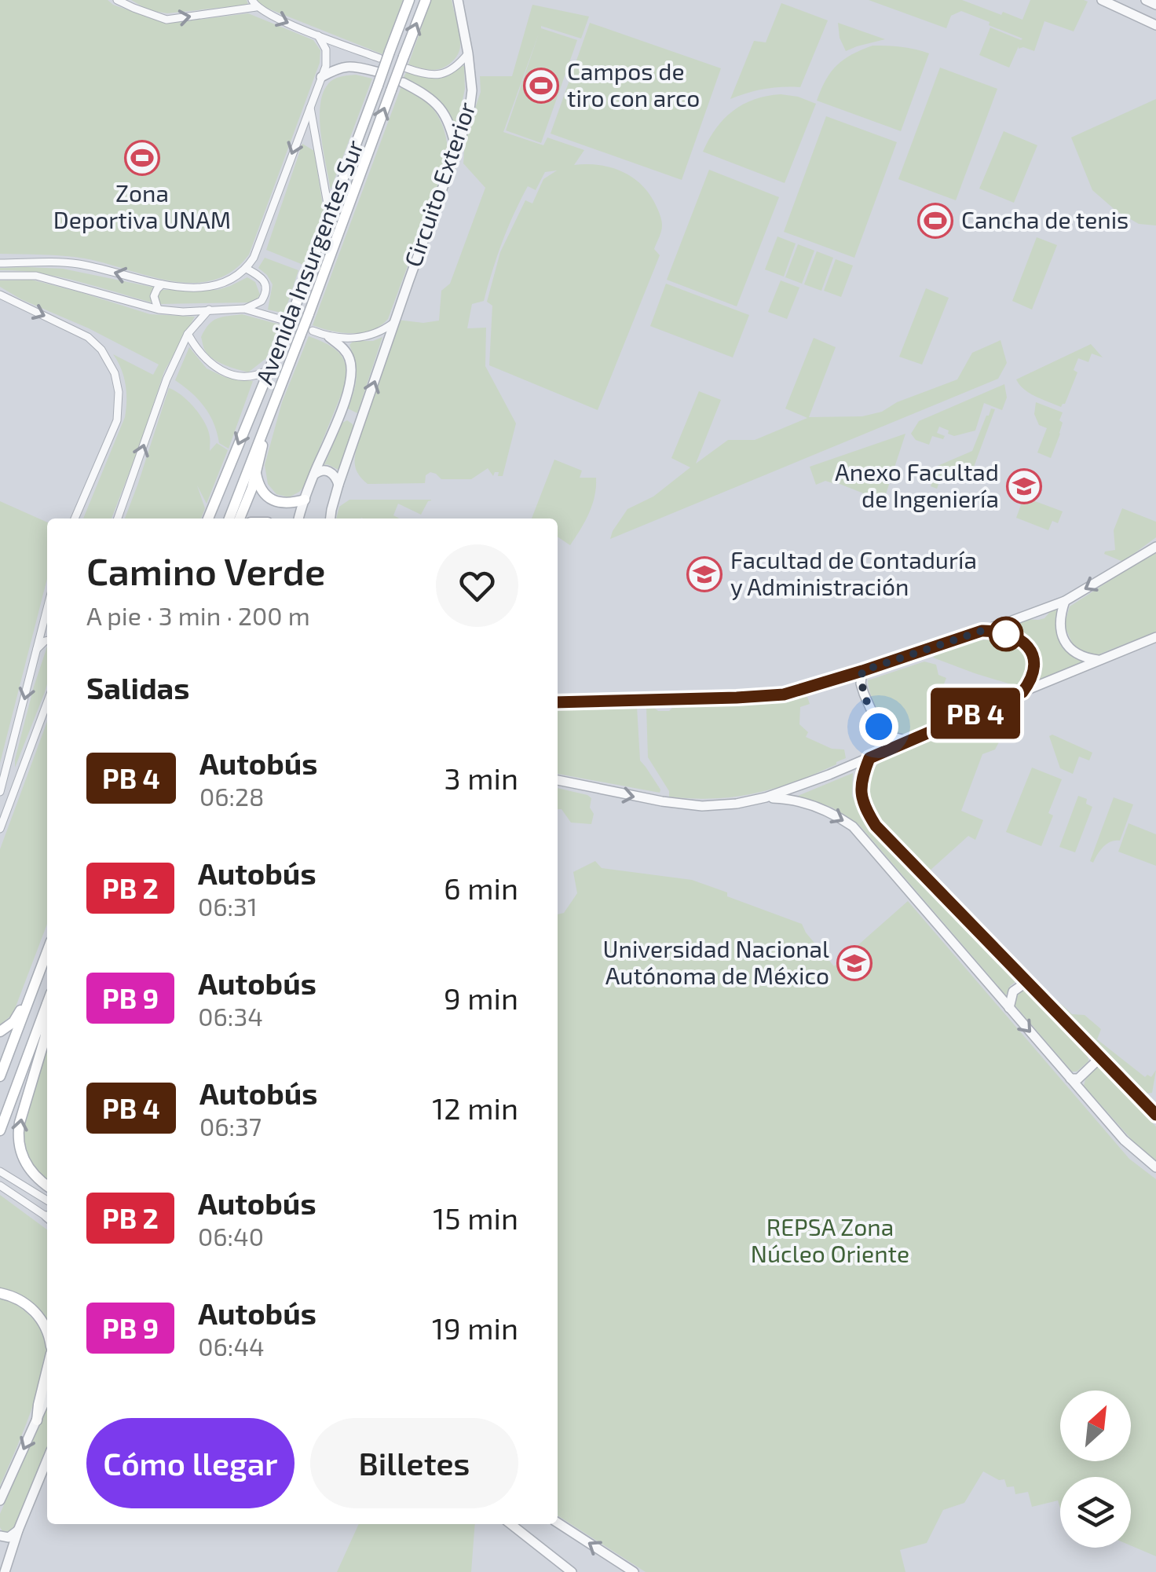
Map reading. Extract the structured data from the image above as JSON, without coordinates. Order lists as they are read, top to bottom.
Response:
{
  "streets": {
    "main road": ["Avenida Insurgentes Sur"],
    "street": ["Circuito Exterior"]
  },
  "parks": ["REPSA Zona Núcleo Oriente"],
  "places": {
    "sports": ["Campos de tiro con arco", "Zona Deportiva UNAM", "Cancha de tenis"],
    "school or university": ["Anexo Facultad de Ingeniería", "Facultad de Contaduría y Administración", "Universidad Nacional Autónoma de México"]
  },
  "north": "top right",
  "page": {
    "on_map": "PB 4",
    "heading": [
      ["Camino Verde", "A pie · 3 min · 200 m"],
      "Salidas"
    ],
    "list": [
      {
        "mark": "PB 4",
        "name": "Autobús",
        "note": "06:28",
        "value": "3 min"
      },
      {
        "mark": "PB 2",
        "name": "Autobús",
        "note": "06:31",
        "value": "6 min"
      },
      {
        "mark": "PB 9",
        "name": "Autobús",
        "note": "06:34",
        "value": "9 min"
      },
      {
        "mark": "PB 4",
        "name": "Autobús",
        "note": "06:37",
        "value": "12 min"
      },
      {
        "mark": "PB 2",
        "name": "Autobús",
        "note": "06:40",
        "value": "15 min"
      },
      {
        "mark": "PB 9",
        "name": "Autobús",
        "note": "06:44",
        "value": "19 min"
      }
    ],
    "buttons": ["Cómo llegar", "Billetes"]
  }
}
